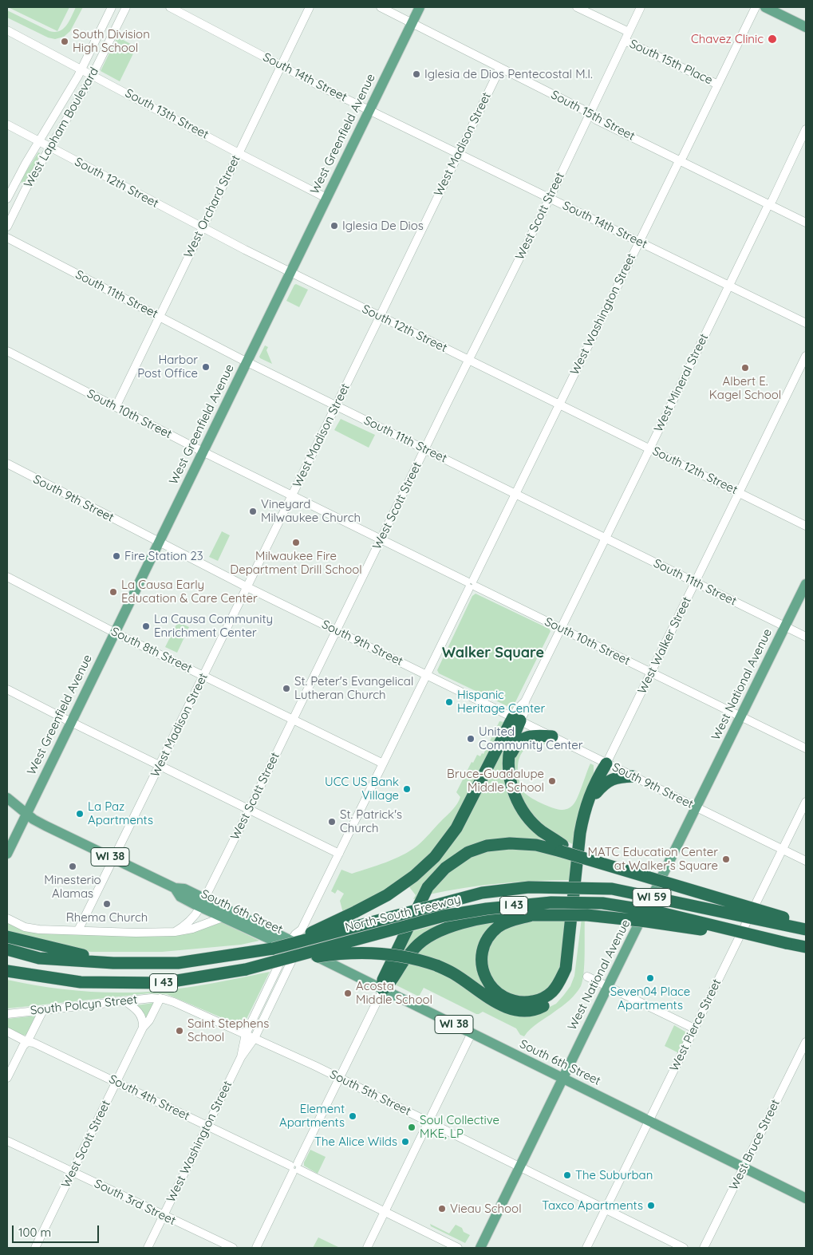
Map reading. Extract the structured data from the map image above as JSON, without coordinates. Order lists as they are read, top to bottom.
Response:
{
  "streets": {
    "highway": ["I 43", "North-South Freeway"],
    "main road": [
      "West Greenfield Avenue",
      "West National Avenue",
      "WI 38",
      "WI 59",
      "South 6th Street"
    ],
    "street": [
      "South 15th Place",
      "South 14th Street",
      "South 13th Street",
      "South 15th Street",
      "West Lapham Boulevard",
      "West Madison Street",
      "South 12th Street",
      "West Orchard Street",
      "West Scott Street",
      "South 11th Street",
      "West Washington Street",
      "West Mineral Street",
      "South 10th Street",
      "South 9th Street",
      "West Walker Street",
      "South 8th Street",
      "South Polcyn Street",
      "West Pierce Street",
      "South 5th Street",
      "South 4th Street",
      "West Bruce Street",
      "South 3rd Street"
    ]
  },
  "crossings": [
    ["South 15th Place", "West Scott Street"],
    ["South 15th Place", "West Washington Street"],
    ["South 14th Street", "West Greenfield Avenue"],
    ["South 14th Street", "West Madison Street"],
    ["South 14th Street", "West Orchard Street"],
    ["South 14th Street", "West Scott Street"],
    ["South 14th Street", "West Washington Street"],
    ["South 14th Street", "West Mineral Street"],
    ["South 13th Street", "West Lapham Boulevard"],
    ["South 13th Street", "West Greenfield Avenue"],
    ["South 13th Street", "West Orchard Street"],
    ["South 15th Street", "West Greenfield Avenue"],
    ["South 15th Street", "West Madison Street"],
    ["South 15th Street", "West Scott Street"],
    ["South 15th Street", "West Washington Street"],
    ["South 15th Street", "West Mineral Street"],
    ["West Lapham Boulevard", "South 12th Street"],
    ["West Greenfield Avenue", "South 12th Street"],
    ["West Greenfield Avenue", "South 11th Street"],
    ["West Greenfield Avenue", "South 10th Street"],
    ["West Greenfield Avenue", "South 9th Street"],
    ["West Greenfield Avenue", "South 8th Street"],
    ["West Greenfield Avenue", "South 6th Street"],
    ["West Madison Street", "South 12th Street"],
    ["West Madison Street", "South 11th Street"],
    ["West Madison Street", "South 10th Street"],
    ["West Madison Street", "South 9th Street"],
    ["West Madison Street", "South 8th Street"],
    ["West Madison Street", "South 6th Street"],
    ["South 12th Street", "West Orchard Street"],
    ["South 12th Street", "West Scott Street"],
    ["South 12th Street", "West Washington Street"],
    ["South 12th Street", "West Mineral Street"],
    ["South 12th Street", "West Walker Street"],
    ["West Orchard Street", "South 11th Street"],
    ["West Orchard Street", "South 10th Street"],
    ["West Scott Street", "South 11th Street"],
    ["West Scott Street", "South 10th Street"],
    ["West Scott Street", "South 9th Street"],
    ["West Scott Street", "South 8th Street"],
    ["West Scott Street", "South 6th Street"],
    ["West Scott Street", "South Polcyn Street"],
    ["West Scott Street", "South 5th Street"],
    ["West Scott Street", "South 4th Street"],
    ["West Scott Street", "South 3rd Street"],
    ["South 11th Street", "West Washington Street"],
    ["South 11th Street", "West Mineral Street"],
    ["South 11th Street", "West Walker Street"],
    ["South 11th Street", "West National Avenue"],
    ["West Washington Street", "South 10th Street"],
    ["West Washington Street", "South 9th Street"],
    ["West Washington Street", "South 8th Street"],
    ["West Washington Street", "South 6th Street"],
    ["West Washington Street", "South 5th Street"],
    ["West Washington Street", "South 4th Street"],
    ["West Washington Street", "South 3rd Street"],
    ["West Mineral Street", "South 10th Street"],
    ["West Mineral Street", "South 9th Street"],
    ["South 10th Street", "West Walker Street"],
    ["South 10th Street", "West National Avenue"],
    ["South 9th Street", "West Walker Street"],
    ["South 9th Street", "West National Avenue"],
    ["South 9th Street", "West Pierce Street"],
    ["West National Avenue", "South 6th Street"],
    ["West National Avenue", "South 5th Street"],
    ["South 6th Street", "West Pierce Street"],
    ["South 6th Street", "West Bruce Street"],
    ["South Polcyn Street", "South 5th Street"],
    ["West Pierce Street", "South 5th Street"]
  ],
  "districts": ["Walker Square"],
  "places": [
    "Chavez Clinic",
    "South Division High School",
    "Iglesia de Dios Pentecostal M.I.",
    "Iglesia De Dios",
    "Harbor Post Office",
    "Albert E. Kagel School",
    "Vineyard Milwaukee Church",
    "Milwaukee Fire Department Drill School",
    "Fire Station 23",
    "La Causa Early Education & Care Center",
    "La Causa Community Enrichment Center",
    "St. Peter's Evangelical Lutheran Church",
    "Hispanic Heritage Center",
    "United Community Center",
    "Bruce-Guadalupe Middle School",
    "UCC US Bank Village",
    "La Paz Apartments",
    "St. Patrick's Church",
    "MATC Education Center at Walker's Square",
    "Minesterio Alamas",
    "Rhema Church",
    "Seven04 Place Apartments",
    "Acosta Middle School",
    "Saint Stephens School",
    "Element Apartments",
    "Soul Collective MKE, LP",
    "The Alice Wilds",
    "The Suburban",
    "Taxco Apartments",
    "Vieau School"
  ],
  "scale_bar": "100 m"
}
